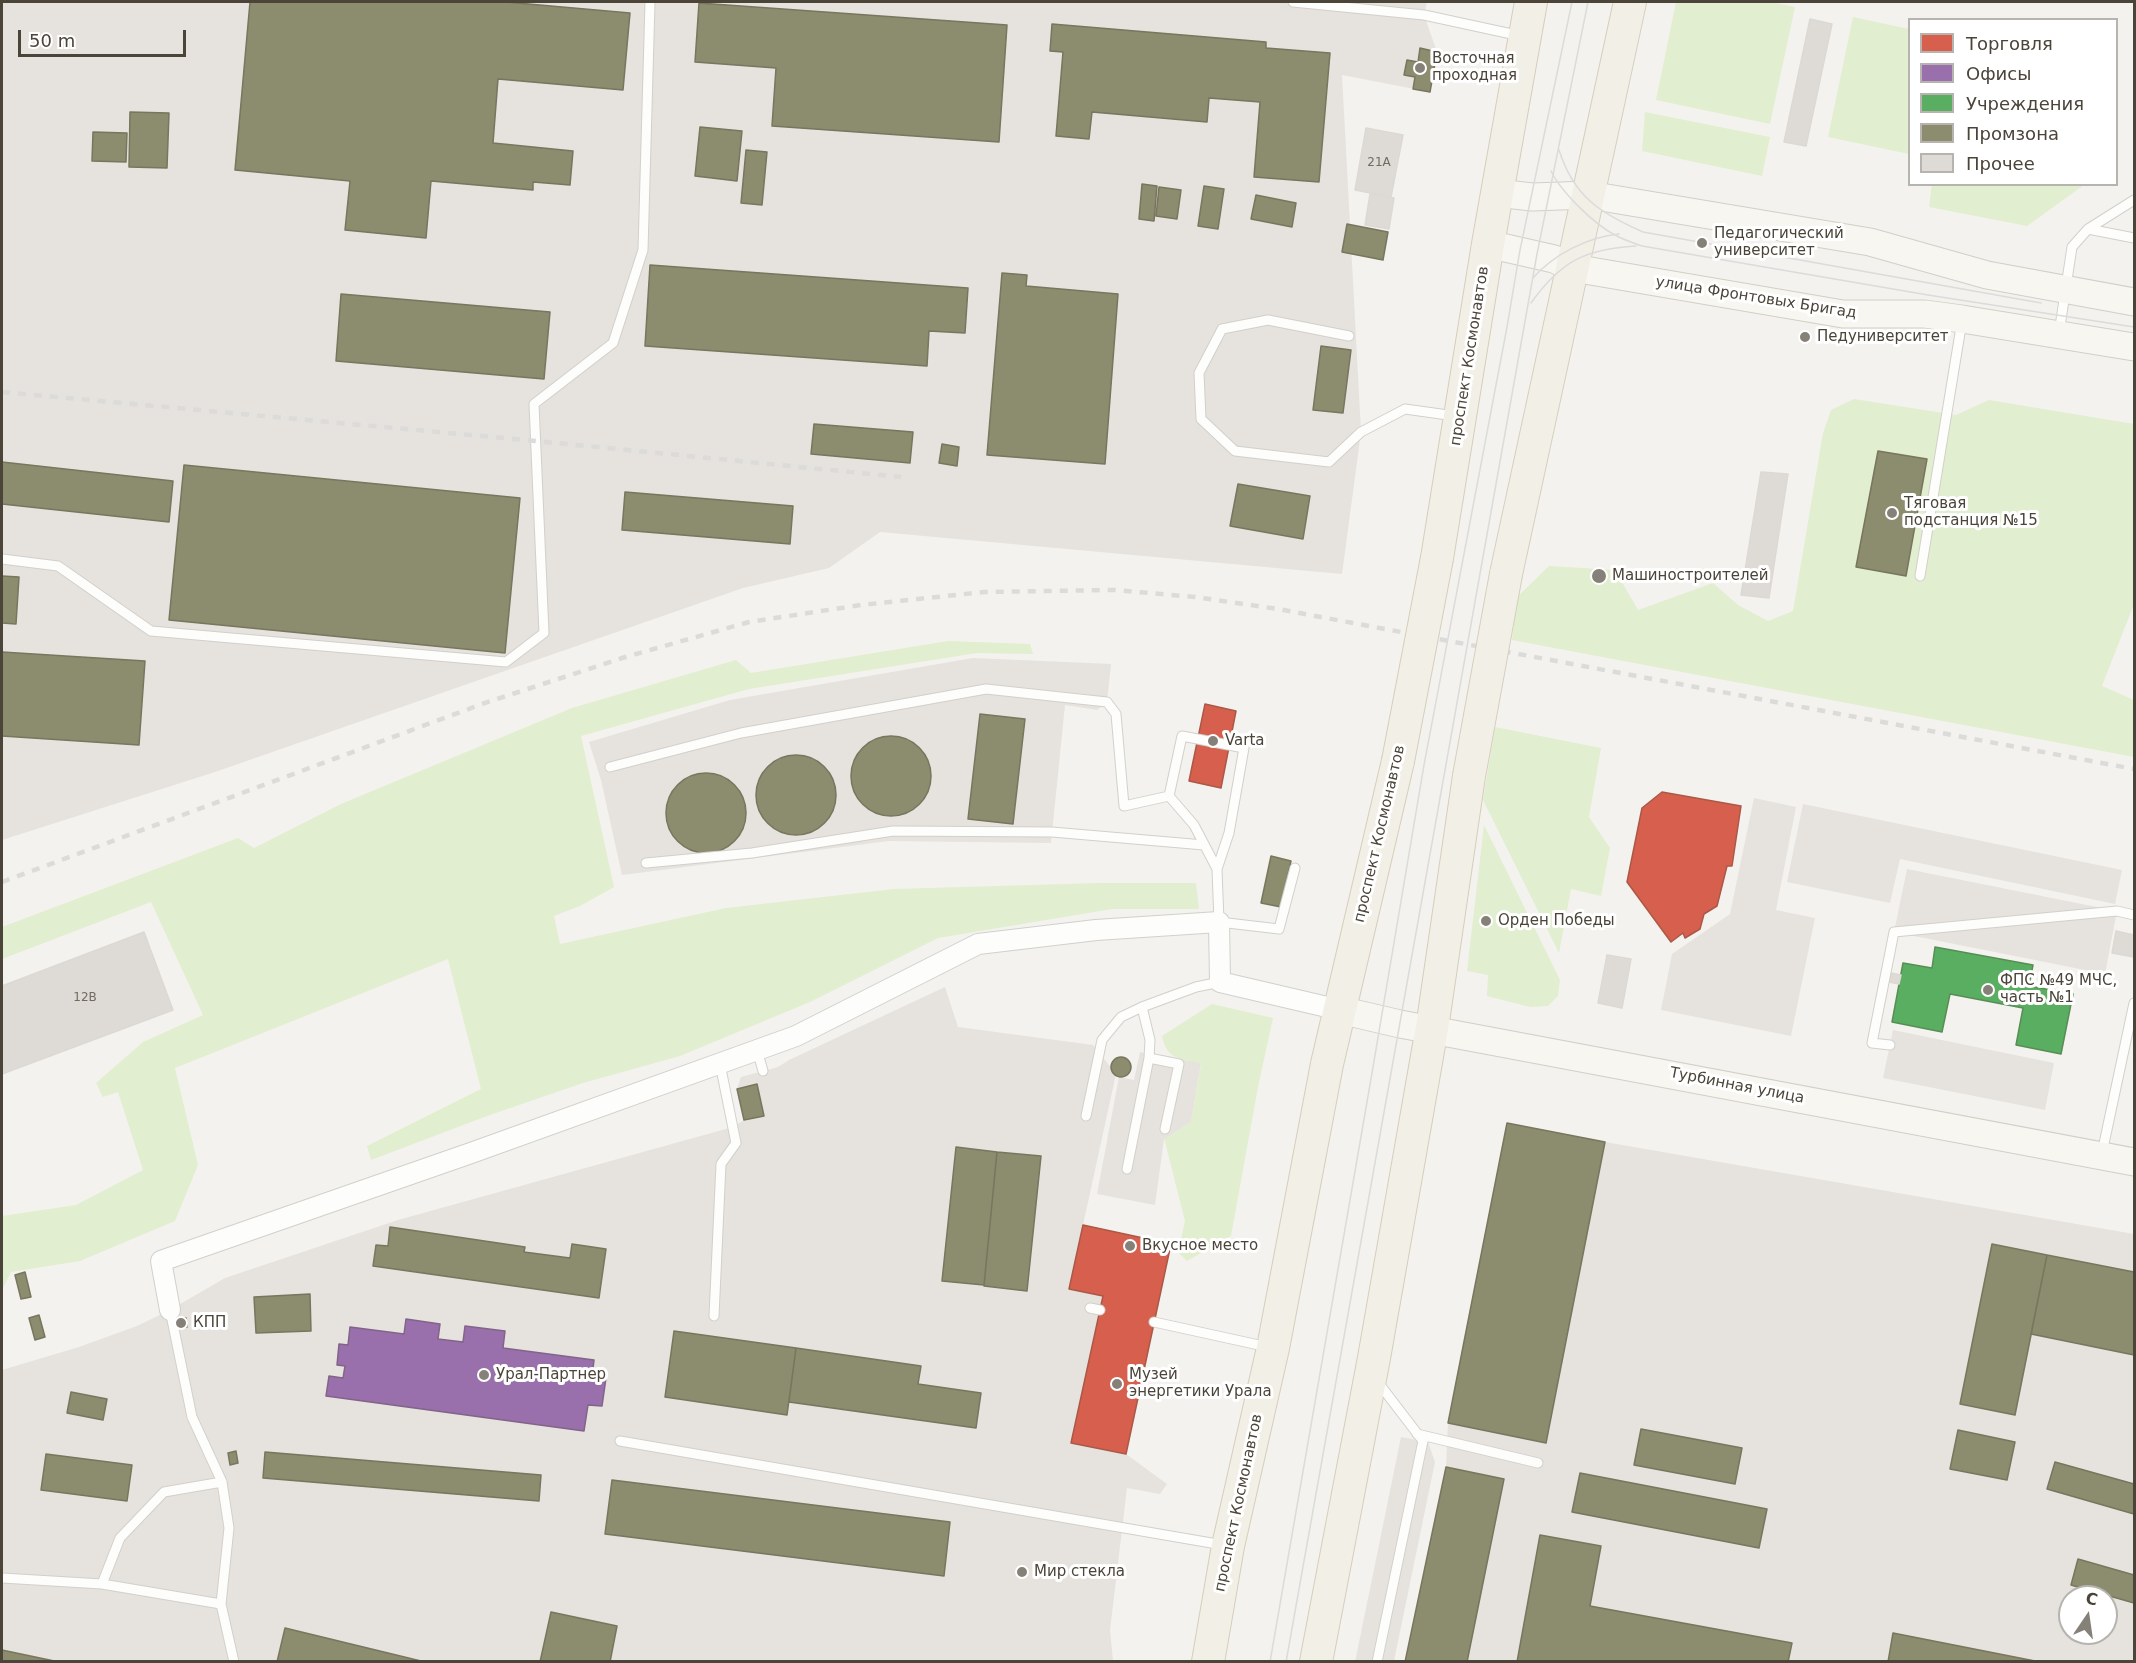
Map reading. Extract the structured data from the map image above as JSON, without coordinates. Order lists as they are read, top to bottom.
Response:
{
  "streets": {
    "main road": ["улица Фронтовых Бригад", "проспект Космонавтов", "Турбинная улица"]
  },
  "crossings": [
    ["улица Фронтовых Бригад", "проспект Космонавтов"],
    ["проспект Космонавтов", "Турбинная улица"]
  ],
  "places": [
    "Восточная проходная",
    "Педагогический университет",
    "Педуниверситет",
    "Тяговая подстанция №15",
    "Машиностроителей",
    "Varta",
    "Орден Победы",
    "ФПС №49 МЧС, часть №1",
    "Вкусное место",
    "КПП",
    "Урал-Партнер",
    "Музей энергетики Урала",
    "Мир стекла"
  ],
  "house_numbers": ["21А", "12В"],
  "legend": [
    "Торговля",
    "Офисы",
    "Учреждения",
    "Промзона",
    "Прочее"
  ],
  "scale_bar": "50 m",
  "north": "top"
}
